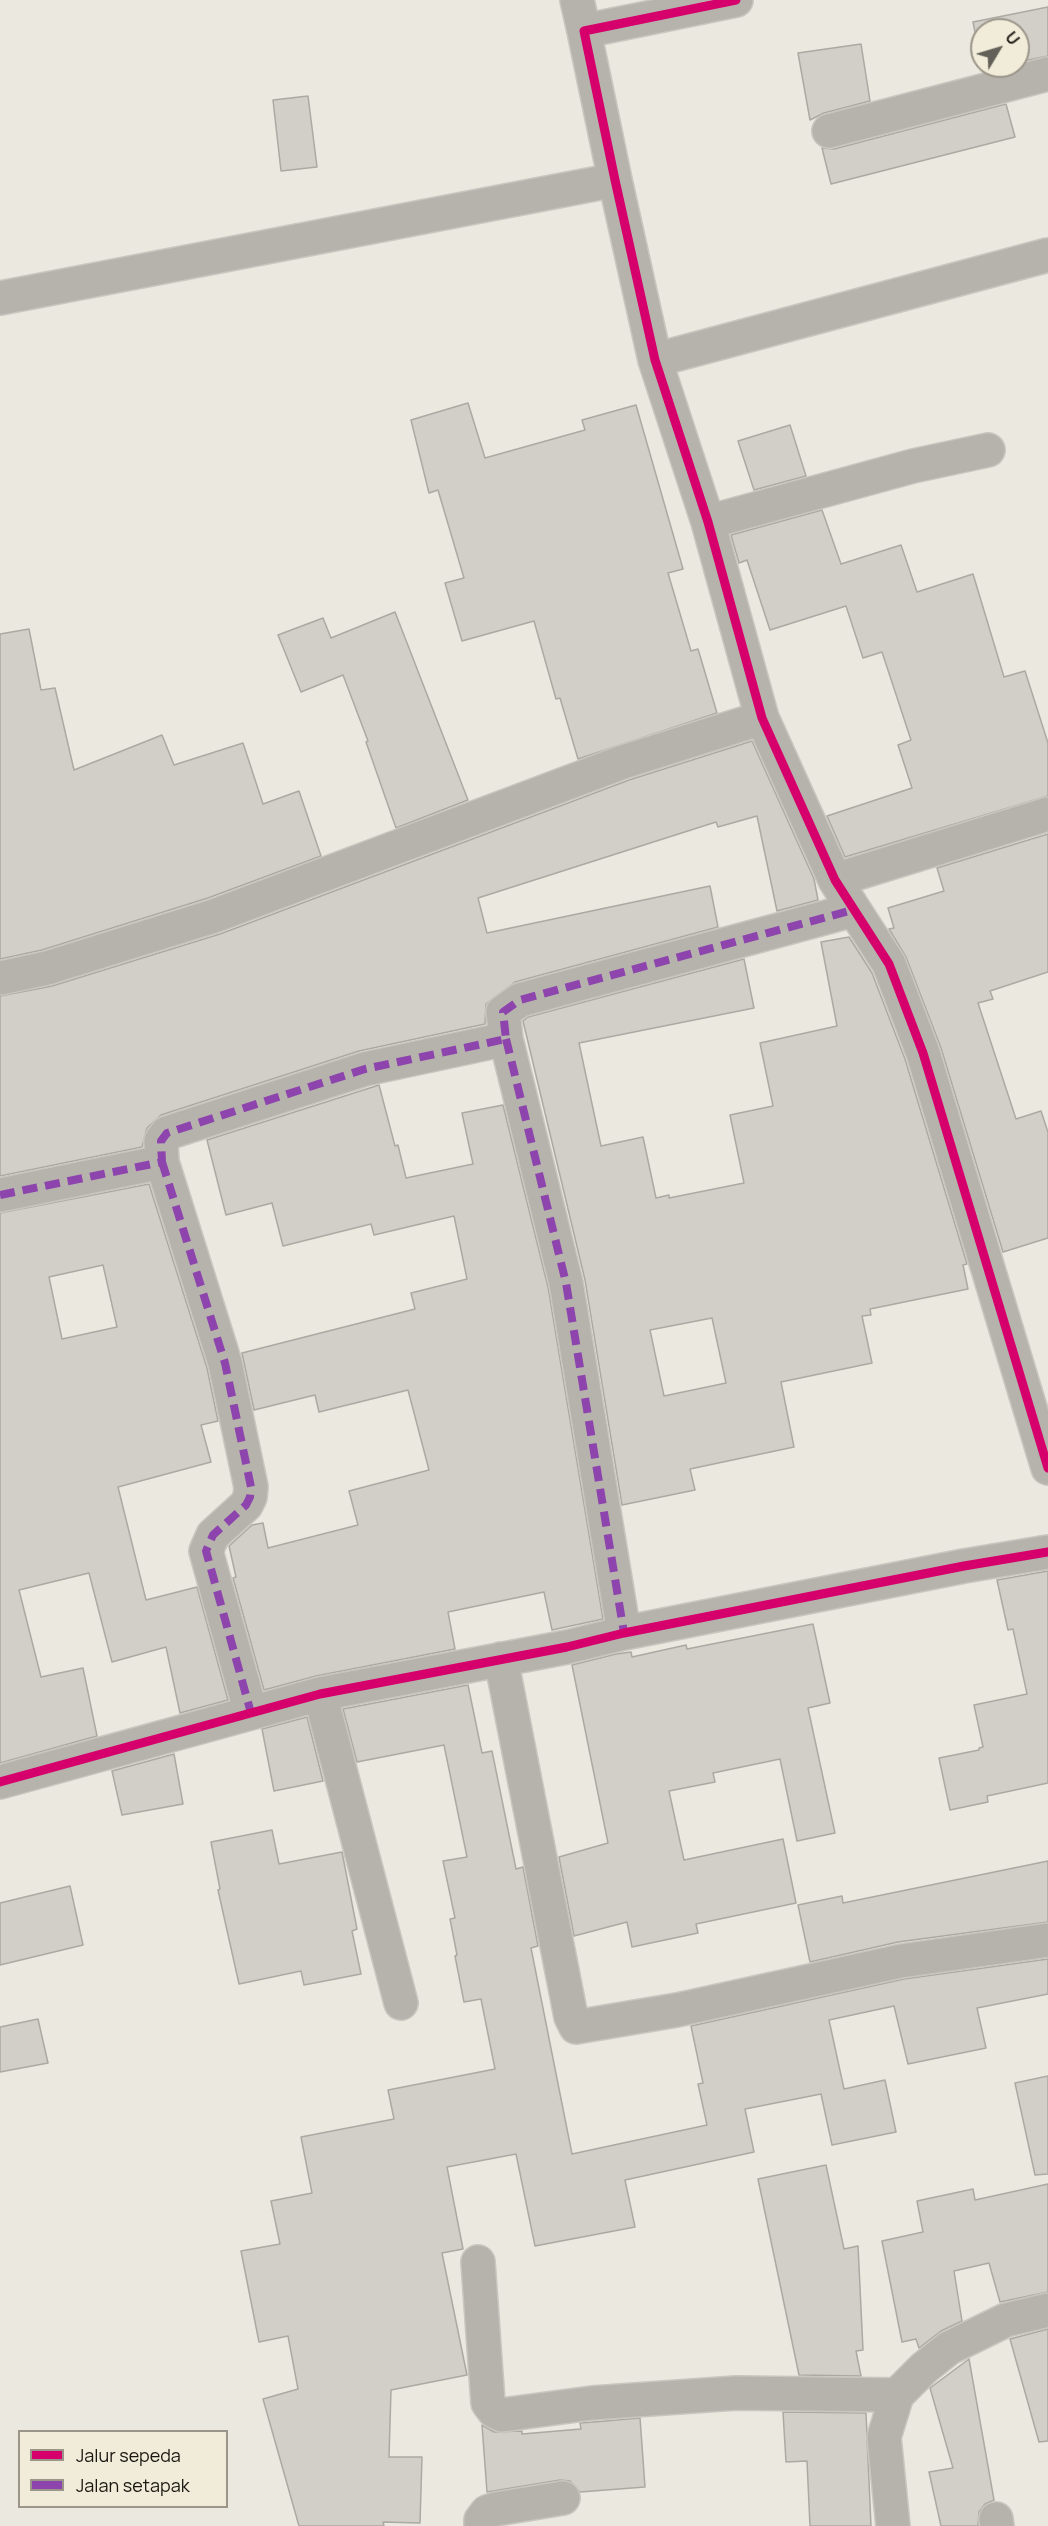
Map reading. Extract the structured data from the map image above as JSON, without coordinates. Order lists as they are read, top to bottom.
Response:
{
  "legend": ["Jalur sepeda", "Jalan setapak"],
  "north": "top right"
}
